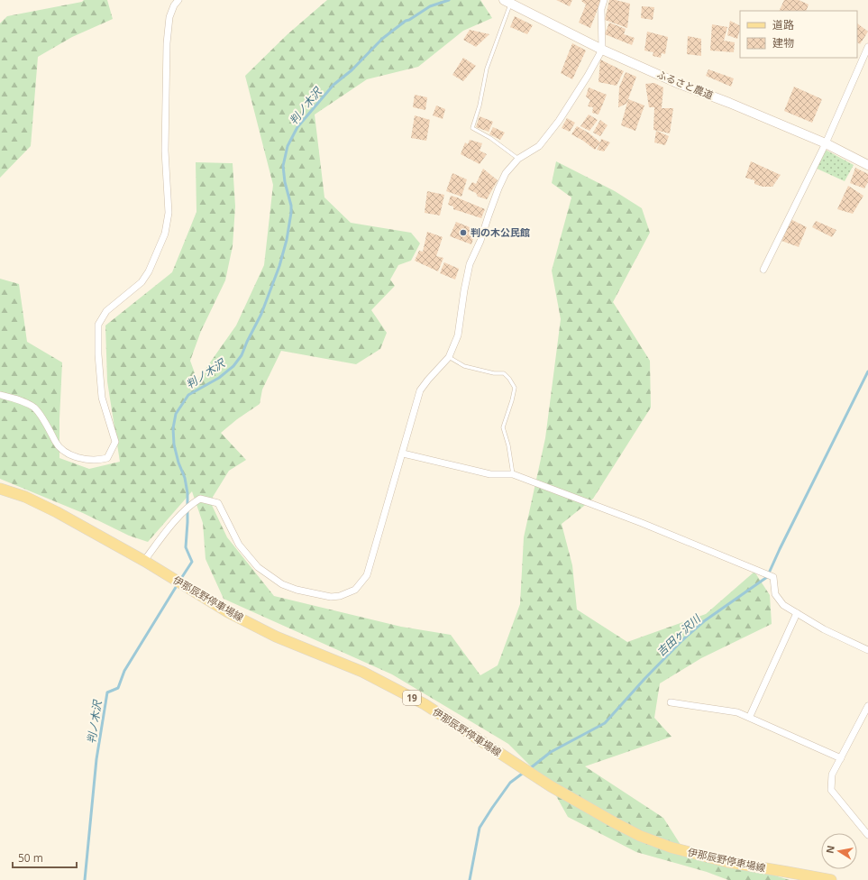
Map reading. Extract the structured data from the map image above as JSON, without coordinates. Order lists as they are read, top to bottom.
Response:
{
  "streets": {
    "main road": ["伊那辰野停車場線", "19"],
    "street": ["ふるさと農道"]
  },
  "water": ["判ノ木沢", "吉田ヶ沢川"],
  "places": ["判の木公民館"],
  "legend": ["道路", "建物"],
  "scale_bar": "50 m",
  "north": "left"
}
